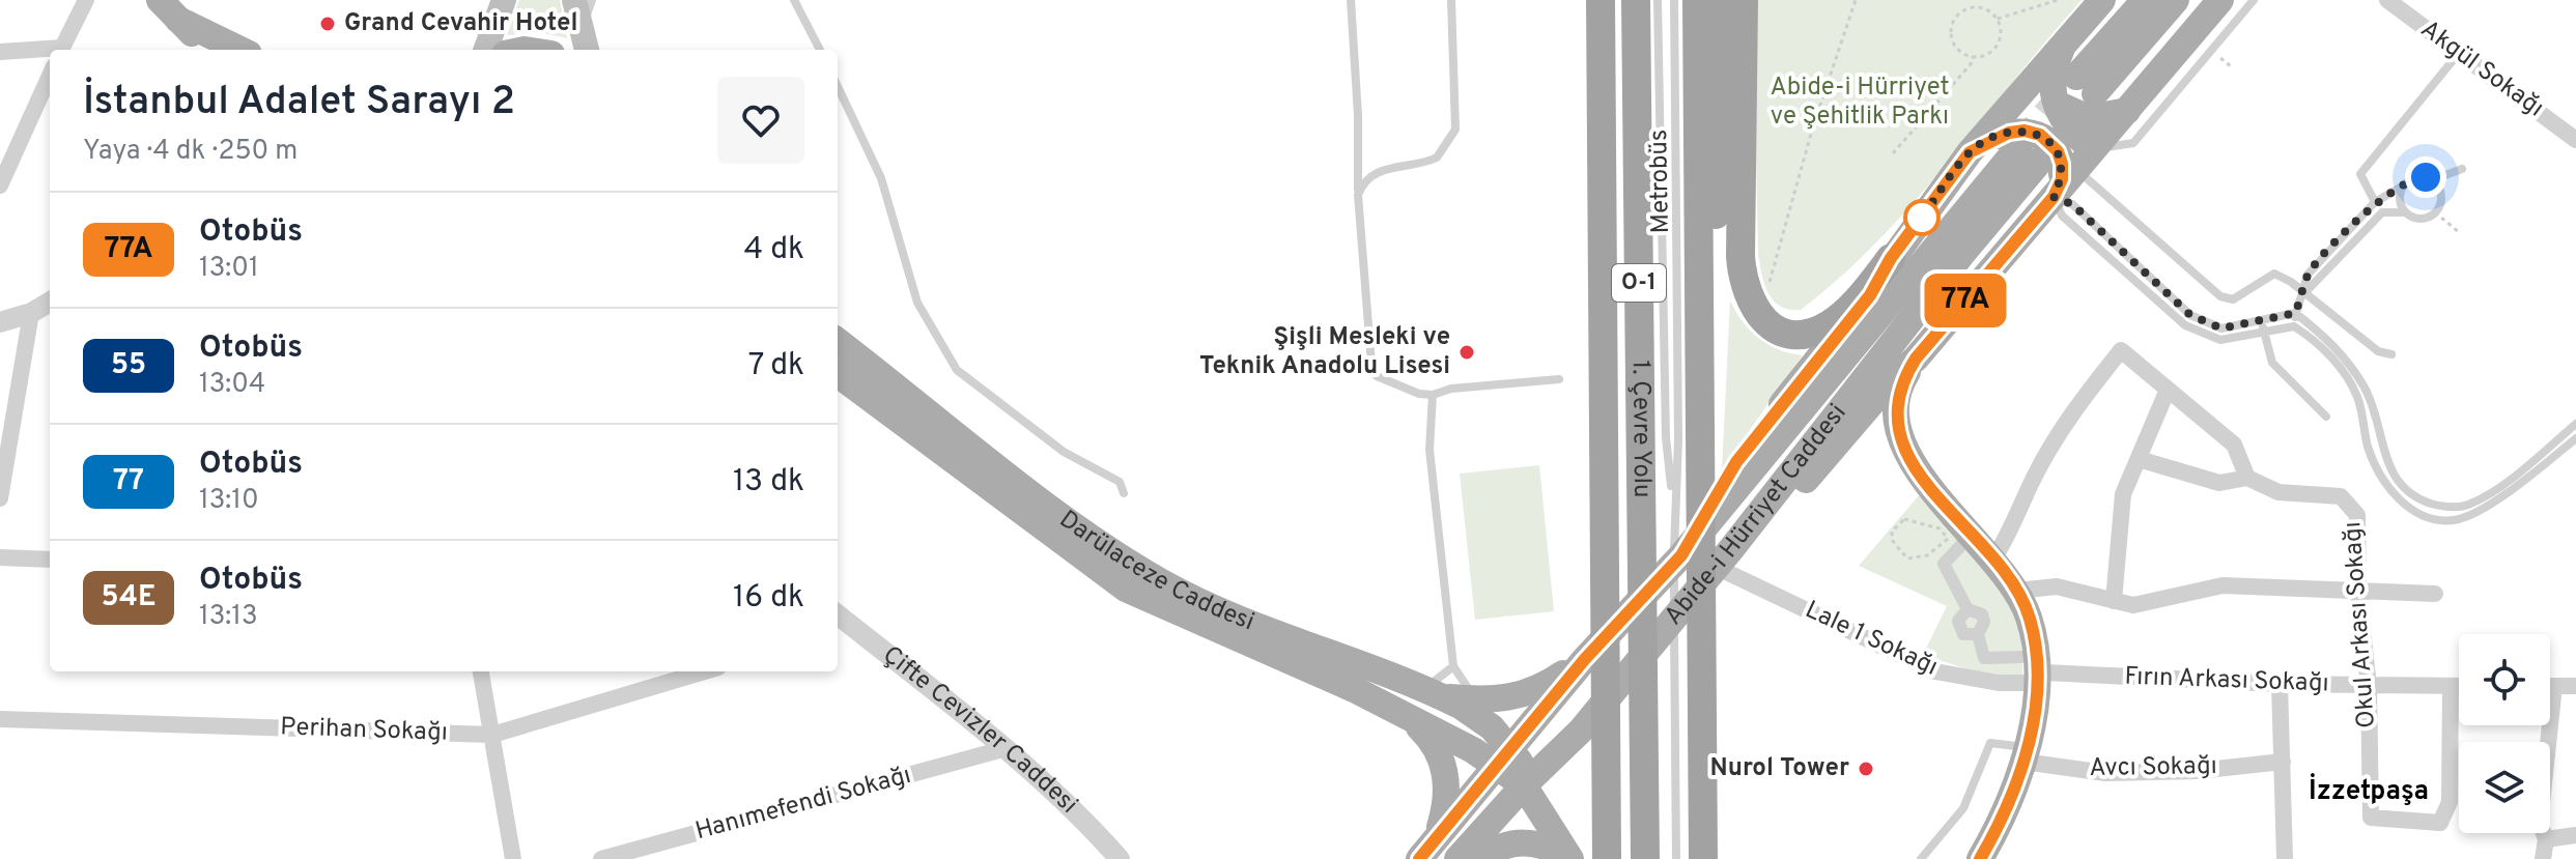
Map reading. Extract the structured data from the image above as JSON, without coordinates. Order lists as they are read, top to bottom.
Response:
{
  "streets": {
    "highway": ["O-1", "1. Çevre Yolu"],
    "main road": ["Abide-i Hürriyet Caddesi", "Darülaceze Caddesi"],
    "street": [
      "Akgül Sokağı",
      "Okul Arkası Sokağı",
      "Lale 1 Sokağı",
      "Fırın Arkası Sokağı",
      "Perihan Sokağı",
      "Çifte Cevizler Caddesi",
      "Avcı Sokağı",
      "Hanımefendi Sokağı"
    ],
    "lane": ["Metrobüs"]
  },
  "crossings": [
    ["Metrobüs", "O-1"],
    ["Abide-i Hürriyet Caddesi", "Darülaceze Caddesi"],
    ["Abide-i Hürriyet Caddesi", "Lale 1 Sokağı"],
    ["Okul Arkası Sokağı", "Fırın Arkası Sokağı"],
    ["Lale 1 Sokağı", "Fırın Arkası Sokağı"],
    ["Çifte Cevizler Caddesi", "Hanımefendi Sokağı"]
  ],
  "districts": ["İzzetpaşa"],
  "parks": ["Abide-i Hürriyet ve Şehitlik Parkı"],
  "places": ["Grand Cevahir Hotel", "Şişli Mesleki ve Teknik Anadolu Lisesi", "Nurol Tower"],
  "lines": ["bus line 77A"],
  "page": {
    "on_map": "77A",
    "heading": ["İstanbul Adalet Sarayı 2", "Yaya · 4 dk · 250 m"],
    "list": [
      {
        "mark": "77A",
        "name": "Otobüs",
        "note": "13:01",
        "value": "4 dk"
      },
      {
        "mark": "55",
        "name": "Otobüs",
        "note": "13:04",
        "value": "7 dk"
      },
      {
        "mark": "77",
        "name": "Otobüs",
        "note": "13:10",
        "value": "13 dk"
      },
      {
        "mark": "54E",
        "name": "Otobüs",
        "note": "13:13",
        "value": "16 dk"
      }
    ]
  }
}
